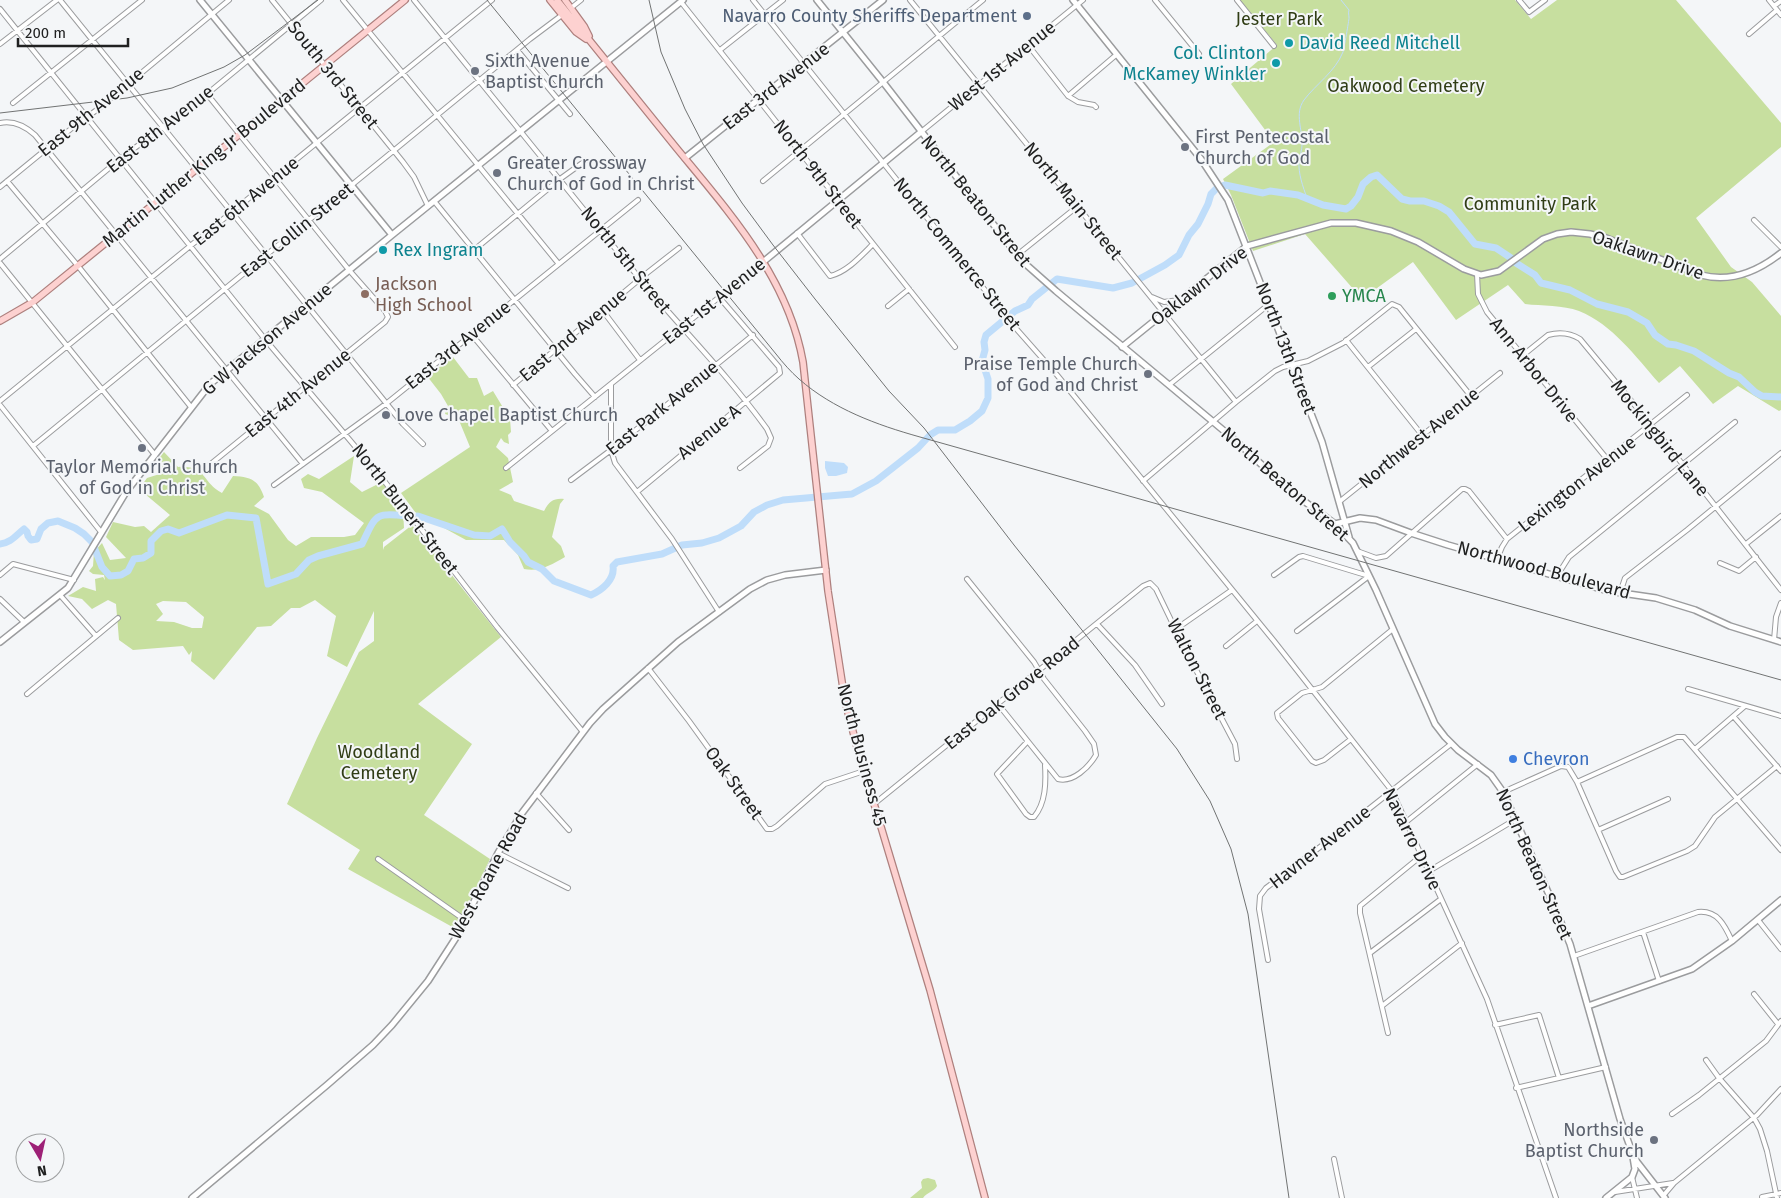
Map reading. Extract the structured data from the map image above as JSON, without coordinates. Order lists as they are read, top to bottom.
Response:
{
  "streets": {
    "main road": ["Martin Luther King Jr Boulevard", "North Business 45"],
    "street": [
      "West 1st Avenue",
      "South 3rd Street",
      "East 3rd Avenue",
      "East 9th Avenue",
      "East 8th Avenue",
      "North 9th Street",
      "East 6th Avenue",
      "North Beaton Street",
      "North Main Street",
      "East Collin Street",
      "North Commerce Street",
      "Oaklawn Drive",
      "North 5th Street",
      "East 1st Avenue",
      "East 2nd Avenue",
      "G W Jackson Avenue",
      "North 13th Street",
      "Ann Arbor Drive",
      "East 4th Avenue",
      "East Park Avenue",
      "Avenue A",
      "Northwest Avenue",
      "Mockingbird Lane",
      "Lexington Avenue",
      "North Bunert Street",
      "Northwood Boulevard",
      "Walton Street",
      "East Oak Grove Road",
      "Oak Street",
      "Navarro Drive",
      "Havner Avenue",
      "West Roane Road"
    ]
  },
  "crossings": [
    ["West 1st Avenue", "North Beaton Street"],
    ["West 1st Avenue", "North Main Street"],
    ["West 1st Avenue", "East 1st Avenue"],
    ["West 1st Avenue", "North 13th Street"],
    ["South 3rd Street", "East 8th Avenue"],
    ["South 3rd Street", "Martin Luther King Jr Boulevard"],
    ["South 3rd Street", "East 6th Avenue"],
    ["South 3rd Street", "East Collin Street"],
    ["South 3rd Street", "G W Jackson Avenue"],
    ["East 3rd Avenue", "North 9th Street"],
    ["East 3rd Avenue", "North Beaton Street"],
    ["East 3rd Avenue", "North Commerce Street"],
    ["East 3rd Avenue", "North 5th Street"],
    ["East 3rd Avenue", "North Bunert Street"],
    ["East 3rd Avenue", "North Business 45"],
    ["East 9th Avenue", "North Bunert Street"],
    ["East 8th Avenue", "North Bunert Street"],
    ["Martin Luther King Jr Boulevard", "North Bunert Street"],
    ["North 9th Street", "East 1st Avenue"],
    ["North 9th Street", "G W Jackson Avenue"],
    ["East 6th Avenue", "North 5th Street"],
    ["East 6th Avenue", "North Bunert Street"],
    ["North Beaton Street", "Oaklawn Drive"],
    ["North Beaton Street", "East 1st Avenue"],
    ["North Beaton Street", "North 13th Street"],
    ["North Beaton Street", "Northwood Boulevard"],
    ["North Beaton Street", "Havner Avenue"],
    ["North Main Street", "Oaklawn Drive"],
    ["East Collin Street", "North 5th Street"],
    ["East Collin Street", "North Bunert Street"],
    ["North Commerce Street", "East 1st Avenue"],
    ["North Commerce Street", "Navarro Drive"],
    ["Oaklawn Drive", "North 13th Street"],
    ["Oaklawn Drive", "Ann Arbor Drive"],
    ["North 5th Street", "East 1st Avenue"],
    ["North 5th Street", "East 2nd Avenue"],
    ["North 5th Street", "G W Jackson Avenue"],
    ["North 5th Street", "East Park Avenue"],
    ["North 5th Street", "Avenue A"],
    ["East 1st Avenue", "North Business 45"],
    ["G W Jackson Avenue", "East 4th Avenue"],
    ["G W Jackson Avenue", "North Bunert Street"],
    ["G W Jackson Avenue", "North Business 45"],
    ["North 13th Street", "Northwest Avenue"],
    ["North 13th Street", "Northwood Boulevard"],
    ["Ann Arbor Drive", "Mockingbird Lane"],
    ["Ann Arbor Drive", "Lexington Avenue"],
    ["East 4th Avenue", "North Bunert Street"],
    ["East Park Avenue", "Avenue A"],
    ["Mockingbird Lane", "Lexington Avenue"],
    ["Lexington Avenue", "Northwood Boulevard"],
    ["North Bunert Street", "West Roane Road"],
    ["Walton Street", "East Oak Grove Road"],
    ["East Oak Grove Road", "North Business 45"],
    ["North Business 45", "Oak Street"],
    ["North Business 45", "West Roane Road"],
    ["Oak Street", "West Roane Road"],
    ["Navarro Drive", "Havner Avenue"]
  ],
  "parks": [
    "Jester Park",
    "Oakwood Cemetery",
    "Community Park",
    "Woodland Cemetery"
  ],
  "places": [
    "Navarro County Sheriffs Department",
    "David Reed Mitchell",
    "Col. Clinton McKamey Winkler",
    "Sixth Avenue Baptist Church",
    "First Pentecostal Church of God",
    "Greater Crossway Church of God in Christ",
    "Rex Ingram",
    "Jackson High School",
    "YMCA",
    "Praise Temple Church of God and Christ",
    "Love Chapel Baptist Church",
    "Taylor Memorial Church of God in Christ",
    "Chevron",
    "Northside Baptist Church"
  ],
  "scale_bar": "200 m",
  "north": "bottom"
}
